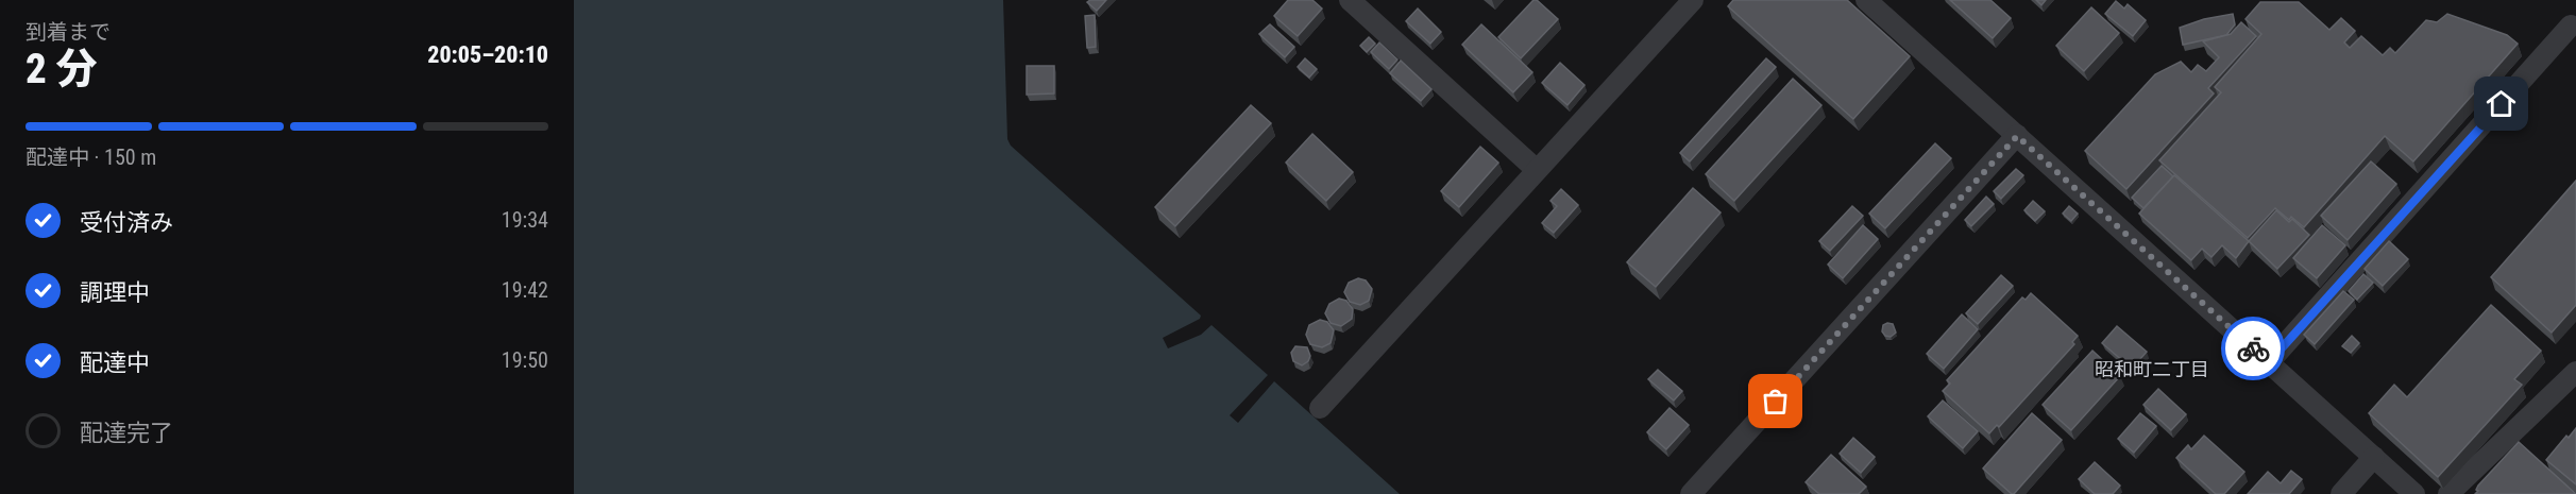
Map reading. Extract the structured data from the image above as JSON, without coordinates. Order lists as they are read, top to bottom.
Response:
{
  "districts": ["昭和町二丁目"],
  "page": {
    "heading": ["2 分", "到着まで", "20:05–20:10"],
    "bar": "配達中 · 150 m",
    "list": [
      ["受付済み", "19:34"],
      ["調理中", "19:42"],
      ["配達中", "19:50"],
      "配達完了"
    ]
  }
}
